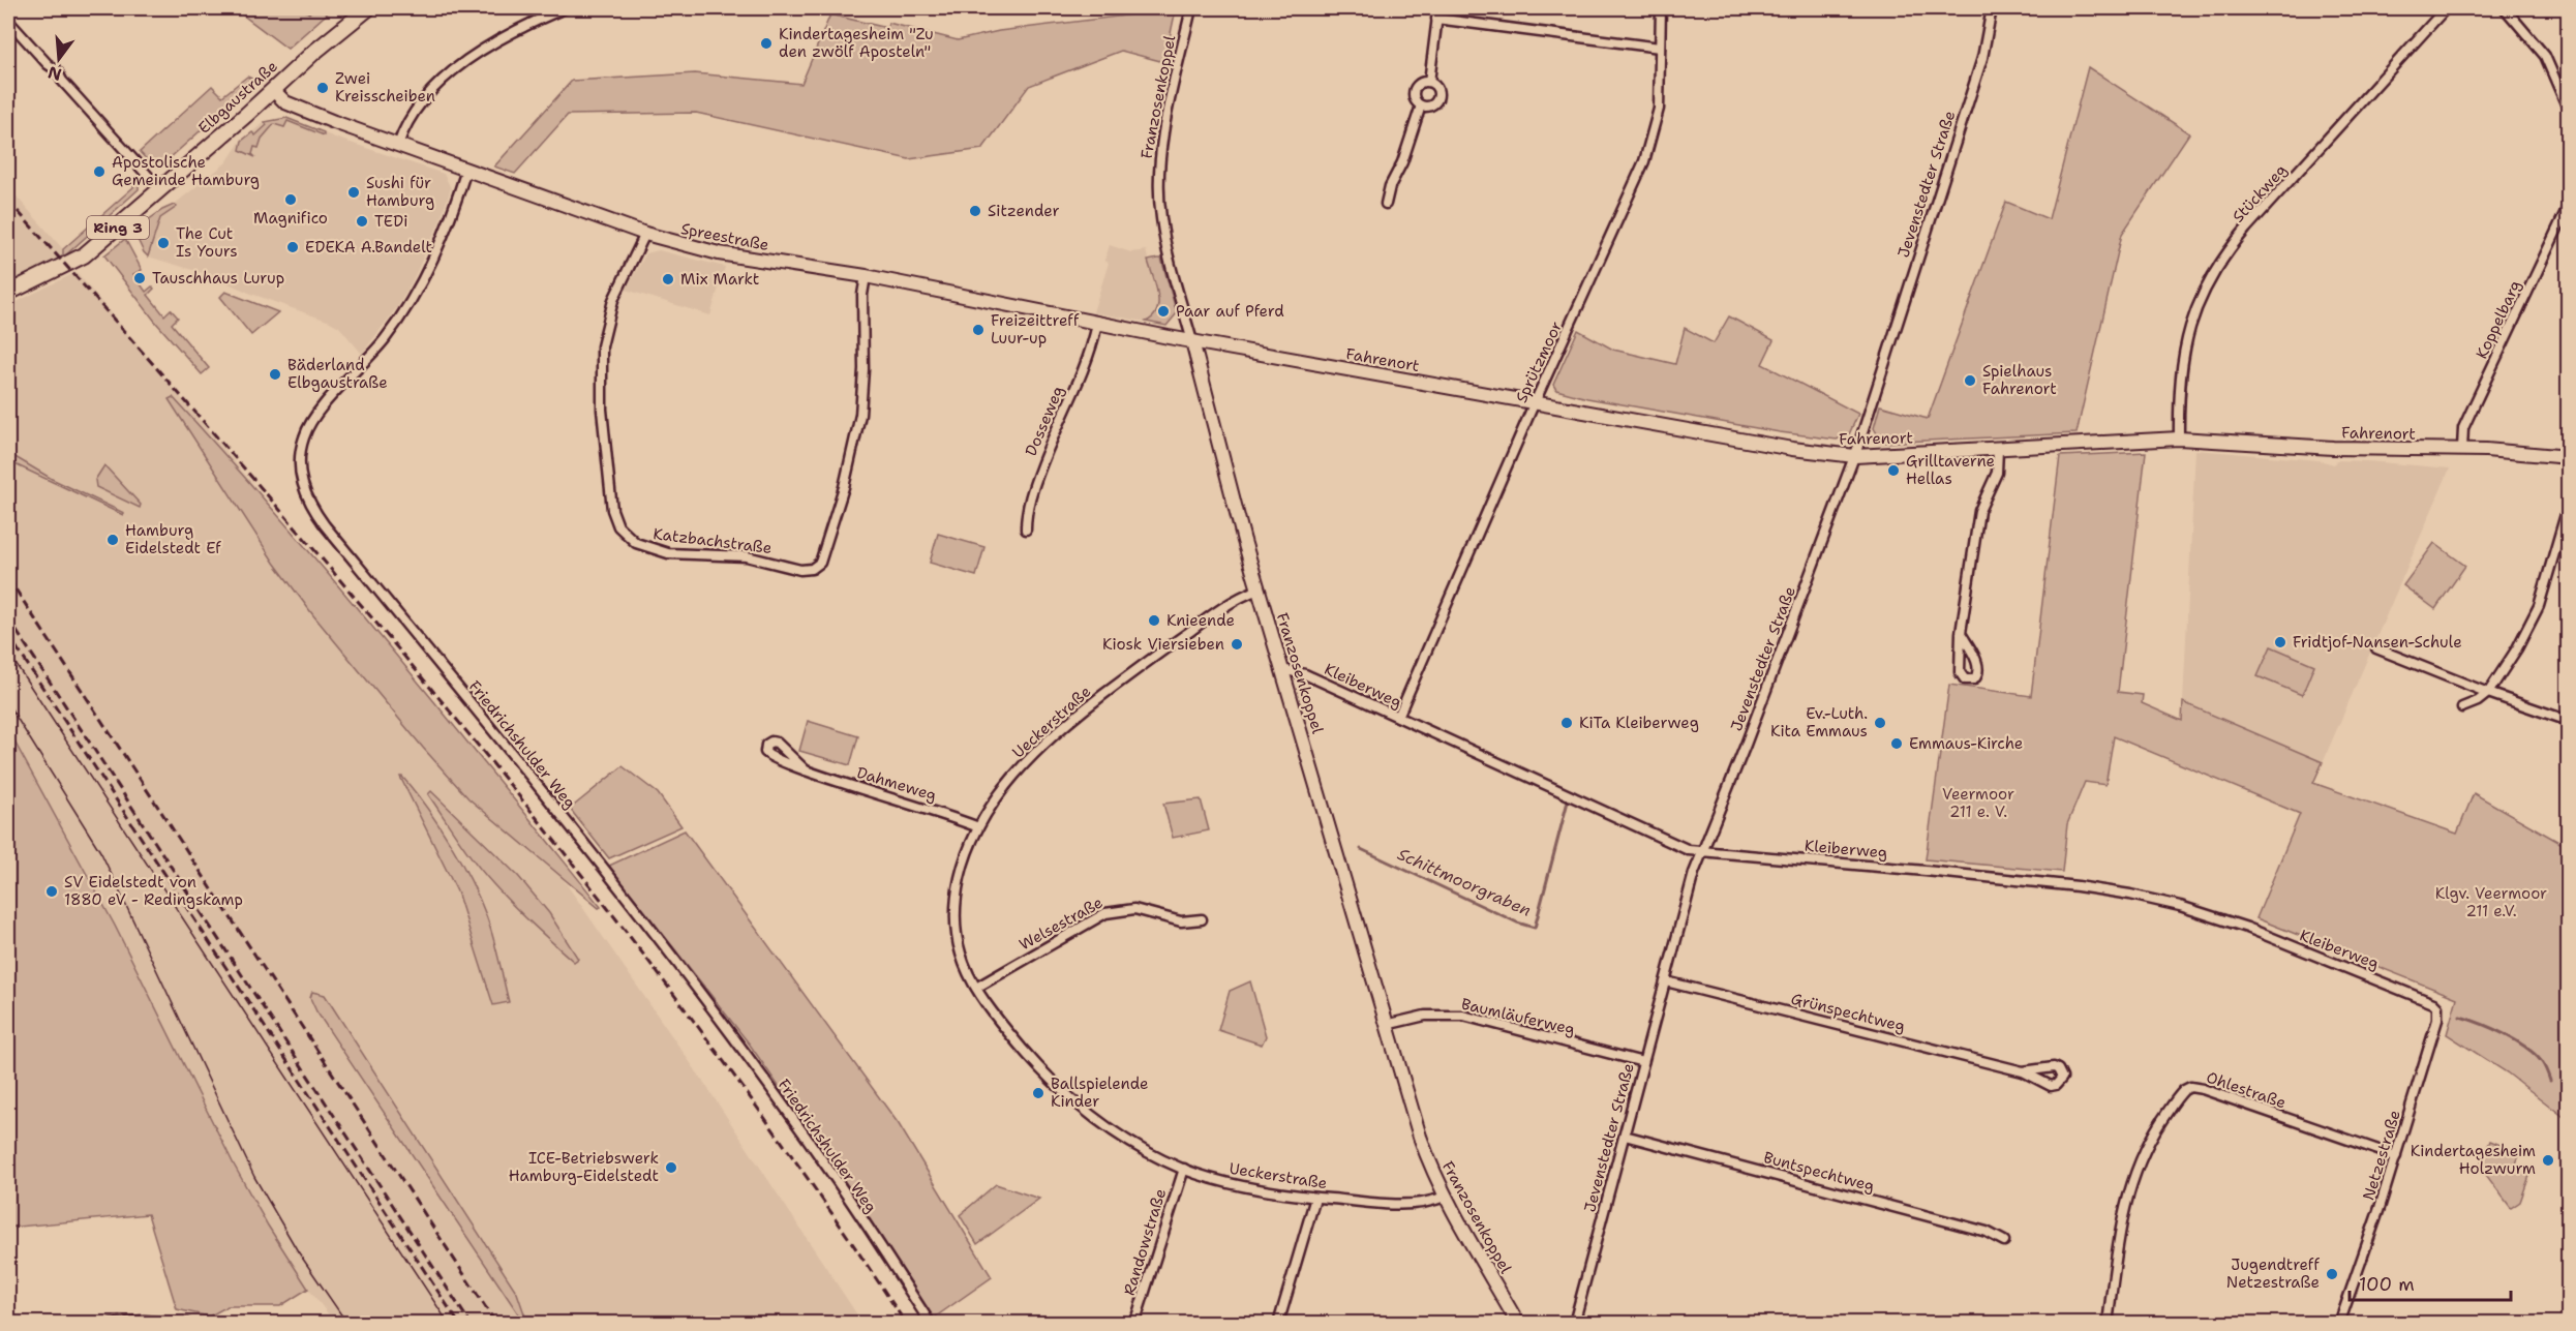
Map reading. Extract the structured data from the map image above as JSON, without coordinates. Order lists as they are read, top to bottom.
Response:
{
  "streets": {
    "main road": ["Elbgaustraße", "Ring 3"],
    "street": [
      "Franzosenkoppel",
      "Jevenstedter Straße",
      "Stückweg",
      "Spreestraße",
      "Koppelbarg",
      "Fahrenort",
      "Sprützmoor",
      "Dosseweg",
      "Katzbachstraße",
      "Kleiberweg",
      "Ueckerstraße",
      "Friedrichshulder Weg",
      "Dahmeweg",
      "Welsestraße",
      "Grünspechtweg",
      "Baumläuferweg",
      "Ohlestraße",
      "Netzestraße",
      "Buntspechtweg",
      "Randowstraße"
    ]
  },
  "crossings": [
    ["Elbgaustraße", "Spreestraße"],
    ["Franzosenkoppel", "Spreestraße"],
    ["Franzosenkoppel", "Fahrenort"],
    ["Franzosenkoppel", "Kleiberweg"],
    ["Franzosenkoppel", "Ueckerstraße"],
    ["Franzosenkoppel", "Baumläuferweg"],
    ["Jevenstedter Straße", "Fahrenort"],
    ["Jevenstedter Straße", "Kleiberweg"],
    ["Jevenstedter Straße", "Grünspechtweg"],
    ["Jevenstedter Straße", "Baumläuferweg"],
    ["Jevenstedter Straße", "Buntspechtweg"],
    ["Stückweg", "Fahrenort"],
    ["Spreestraße", "Fahrenort"],
    ["Spreestraße", "Dosseweg"],
    ["Spreestraße", "Katzbachstraße"],
    ["Spreestraße", "Friedrichshulder Weg"],
    ["Koppelbarg", "Fahrenort"],
    ["Fahrenort", "Sprützmoor"],
    ["Sprützmoor", "Kleiberweg"],
    ["Kleiberweg", "Netzestraße"],
    ["Ueckerstraße", "Dahmeweg"],
    ["Ueckerstraße", "Welsestraße"],
    ["Ueckerstraße", "Randowstraße"],
    ["Ohlestraße", "Netzestraße"]
  ],
  "water": ["Schittmoorgraben"],
  "parks": ["Veermoor 211 e. V.", "Klgv. Veermoor 211 e.V."],
  "places": [
    "Kindertagesheim \"Zu den zwölf Aposteln\"",
    "Zwei Kreisscheiben",
    "Apostolische Gemeinde Hamburg",
    "Sushi für Hamburg",
    "Magnifico",
    "Sitzender",
    "TEDi",
    "The Cut Is Yours",
    "EDEKA A.Bandelt",
    "Tauschhaus Lurup",
    "Mix Markt",
    "Paar auf Pferd",
    "Freizeittreff Luur-up",
    "Bäderland Elbgaustraße",
    "Spielhaus Fahrenort",
    "Grilltaverne Hellas",
    "Hamburg Eidelstedt Ef",
    "Knieende",
    "Fridtjof-Nansen-Schule",
    "Kiosk Viersieben",
    "KiTa Kleiberweg",
    "Ev.-Luth. Kita Emmaus",
    "Emmaus-Kirche",
    "SV Eidelstedt von 1880 eV - Redingskamp",
    "Ballspielende Kinder",
    "Kindertagesheim Holzwurm",
    "ICE-Betriebswerk Hamburg-Eidelstedt",
    "Jugendtreff Netzestraße"
  ],
  "scale_bar": "100 m",
  "north": "bottom"
}
